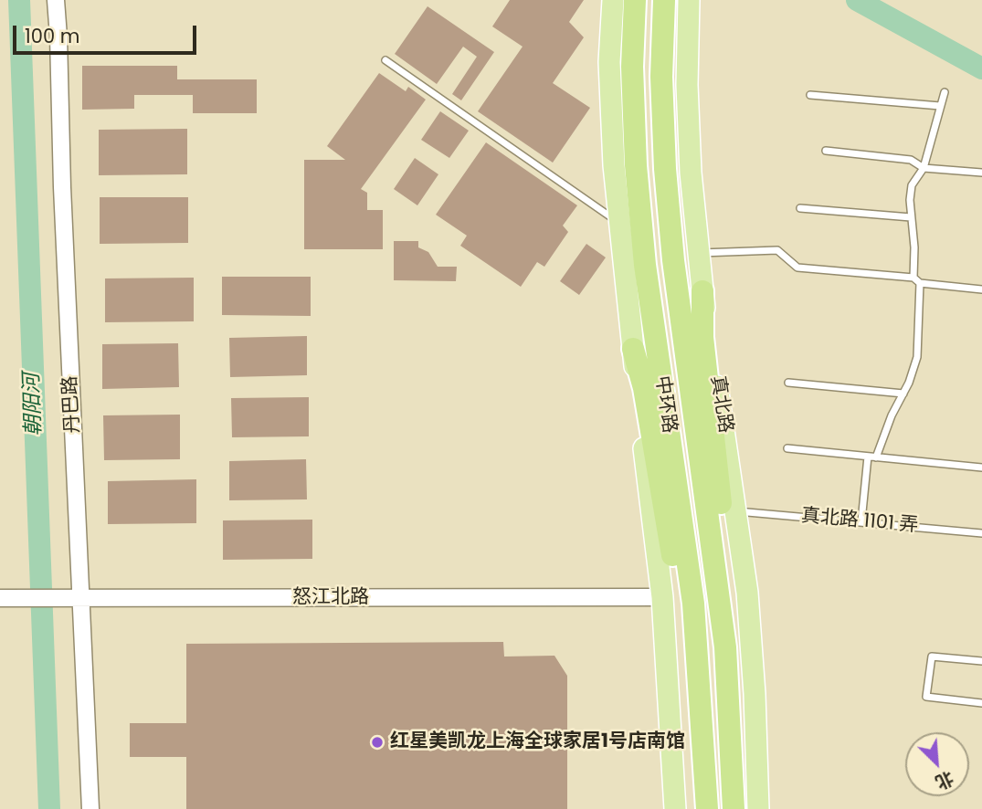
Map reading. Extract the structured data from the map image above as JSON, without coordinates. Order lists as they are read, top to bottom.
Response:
{
  "streets": {
    "highway": ["中环路"],
    "main road": ["真北路"],
    "street": ["丹巴路", "怒江北路"],
    "lane": ["真北路 1101 弄"]
  },
  "crossings": [
    ["丹巴路", "怒江北路"],
    ["真北路", "真北路 1101 弄"]
  ],
  "water": ["朝阳河"],
  "places": ["红星美凯龙上海全球家居1号店南馆"],
  "scale_bar": "100 m",
  "north": "bottom right"
}
